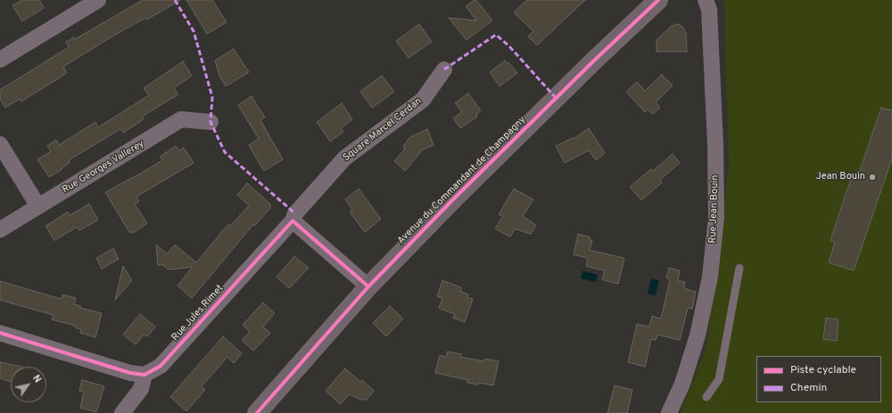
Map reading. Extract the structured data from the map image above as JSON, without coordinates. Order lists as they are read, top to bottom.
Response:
{
  "streets": {
    "main road": ["Avenue du Commandant de Champagny"],
    "street": [
      "Square Marcel Cerdan",
      "Rue Georges Vallerey",
      "Rue Jean Bouin",
      "Rue Jules Rimet"
    ]
  },
  "crossings": [
    ["Square Marcel Cerdan", "Rue Jules Rimet"]
  ],
  "places": ["Jean Bouin"],
  "legend": ["Piste cyclable", "Chemin"],
  "north": "top right"
}
